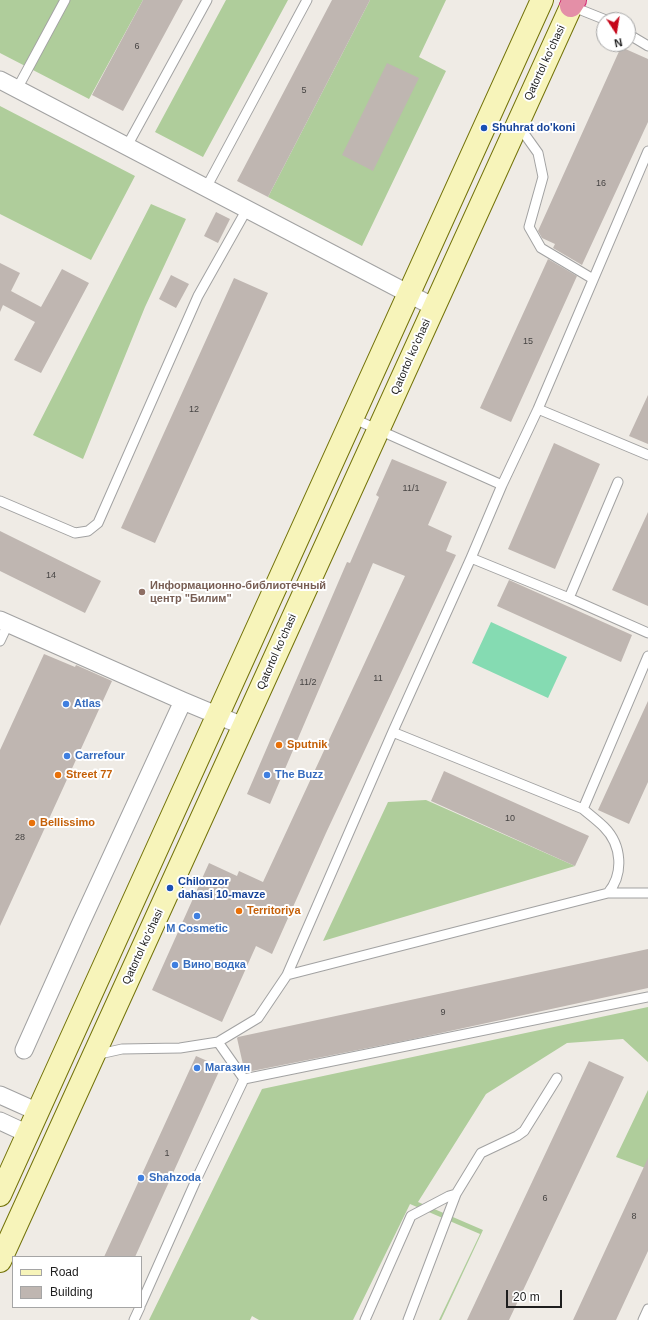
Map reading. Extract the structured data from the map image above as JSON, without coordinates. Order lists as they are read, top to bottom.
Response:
{
  "streets": {
    "main road": ["Qatortol ko'chasi"]
  },
  "places": [
    "Shuhrat do'koni",
    "Информационно-библиотечный центр \"Билим\"",
    "Atlas",
    "Sputnik",
    "Carrefour",
    "Street 77",
    "The Buzz",
    "Bellissimo",
    "Chilonzor dahasi 10-mavze",
    "Territoriya",
    "M Cosmetic",
    "Вино водка",
    "Магазин",
    "Shahzoda"
  ],
  "house_numbers": [
    "6",
    "5",
    "16",
    "15",
    "12",
    "11/1",
    "14",
    "11",
    "11/2",
    "10",
    "28",
    "9",
    "1",
    "6",
    "8"
  ],
  "legend": ["Road", "Building"],
  "scale_bar": "20 m",
  "north": "bottom"
}
